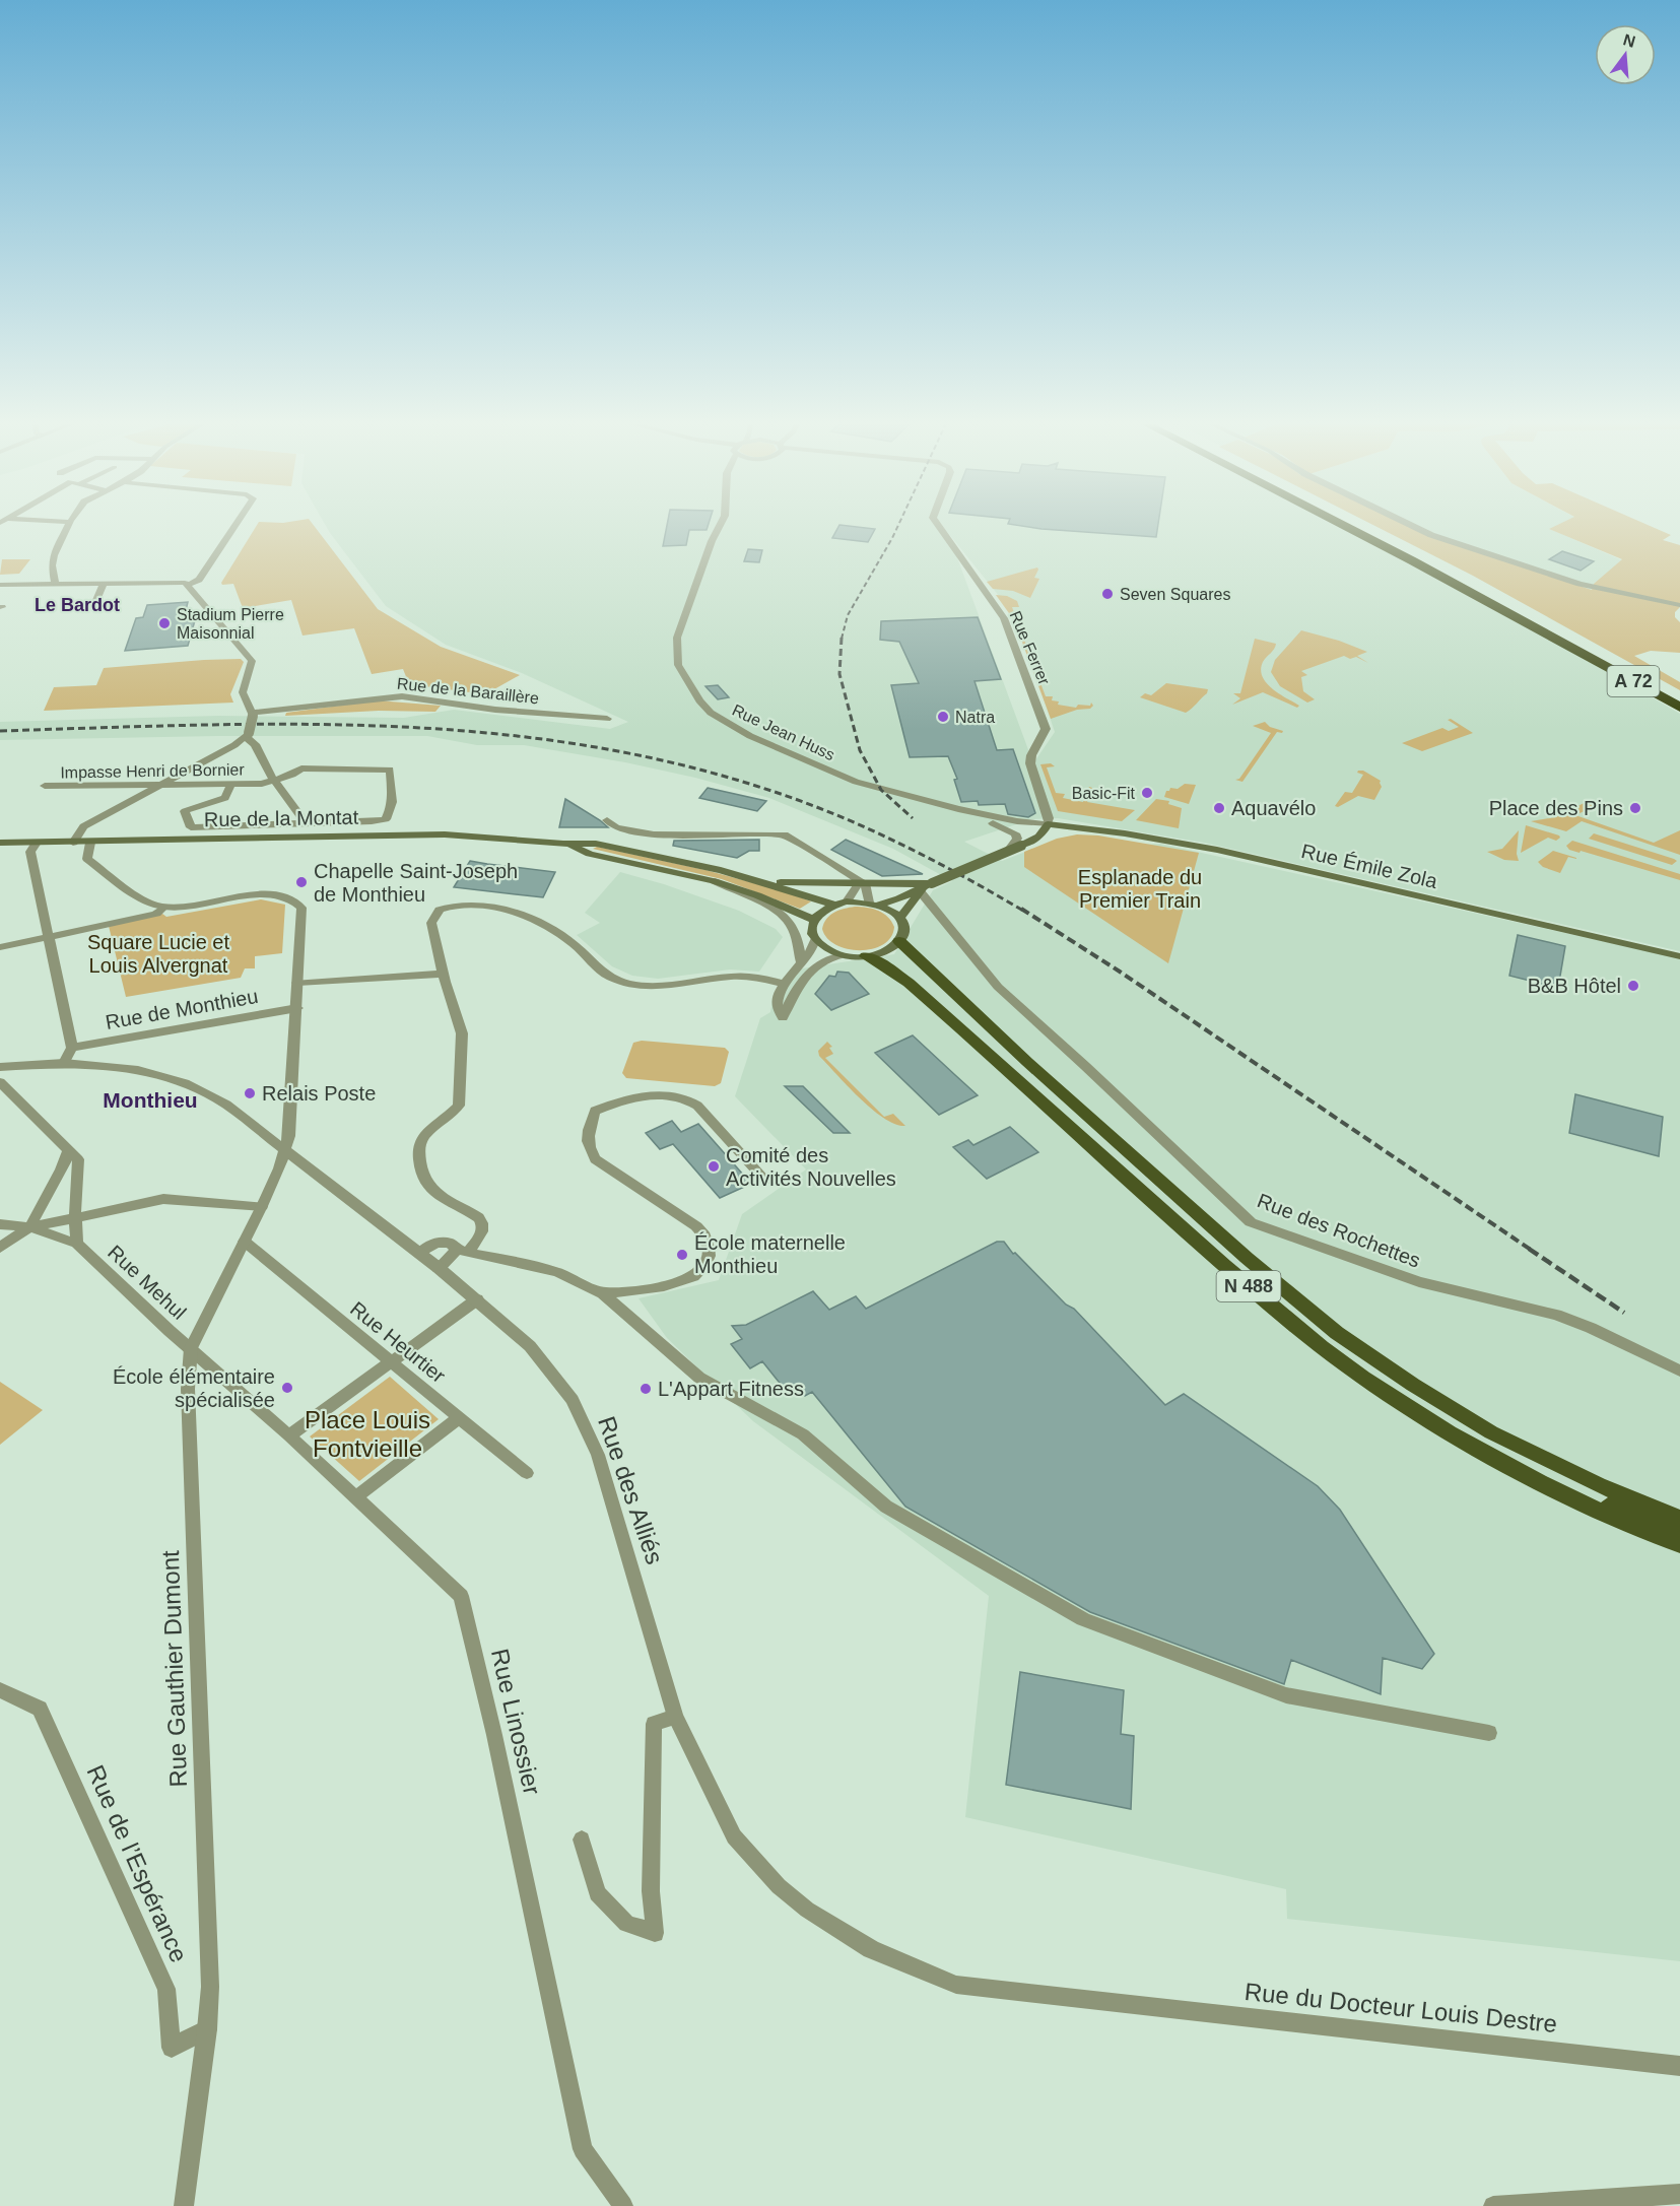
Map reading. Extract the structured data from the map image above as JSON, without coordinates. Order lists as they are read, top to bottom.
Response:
{
  "streets": {
    "highway": ["A 72"],
    "main road": ["Rue de la Montat", "Rue Émile Zola", "N 488"],
    "street": [
      "Rue Ferrer",
      "Rue de la Baraillère",
      "Rue Jean Huss",
      "Impasse Henri de Bornier",
      "Rue de Monthieu",
      "Rue des Rochettes",
      "Rue Mehul",
      "Rue Heurtier",
      "Rue des Alliés",
      "Rue Gauthier Dumont",
      "Rue Linossier",
      "Rue de l’Espérance",
      "Rue du Docteur Louis Destre"
    ]
  },
  "crossings": [
    ["Rue Ferrer", "Rue Jean Huss"],
    ["Rue Ferrer", "Rue Émile Zola"],
    ["Rue Jean Huss", "Rue Émile Zola"],
    ["Rue de la Montat", "N 488"],
    ["Rue de Monthieu", "Rue Gauthier Dumont"],
    ["Rue Mehul", "Rue Gauthier Dumont"],
    ["Rue Mehul", "Rue Linossier"],
    ["Rue Heurtier", "Rue Gauthier Dumont"],
    ["Rue des Alliés", "Rue Gauthier Dumont"],
    ["Rue des Alliés", "Rue du Docteur Louis Destre"],
    ["Rue Gauthier Dumont", "Rue Linossier"],
    ["Rue Gauthier Dumont", "Rue de l’Espérance"]
  ],
  "districts": ["Le Bardot", "Monthieu"],
  "parks": ["Esplanade du Premier Train", "Square Lucie et Louis Alvergnat", "Place Louis Fontvieille"],
  "places": [
    "Seven Squares",
    "Stadium Pierre Maisonnial",
    "Natra",
    "Basic-Fit",
    "Aquavélo",
    "Place des Pins",
    "Chapelle Saint-Joseph de Monthieu",
    "B&B Hôtel",
    "Relais Poste",
    "Comité des Activités Nouvelles",
    "École maternelle Monthieu",
    "École élémentaire spécialisée",
    "L'Appart Fitness"
  ],
  "north": "top"
}
